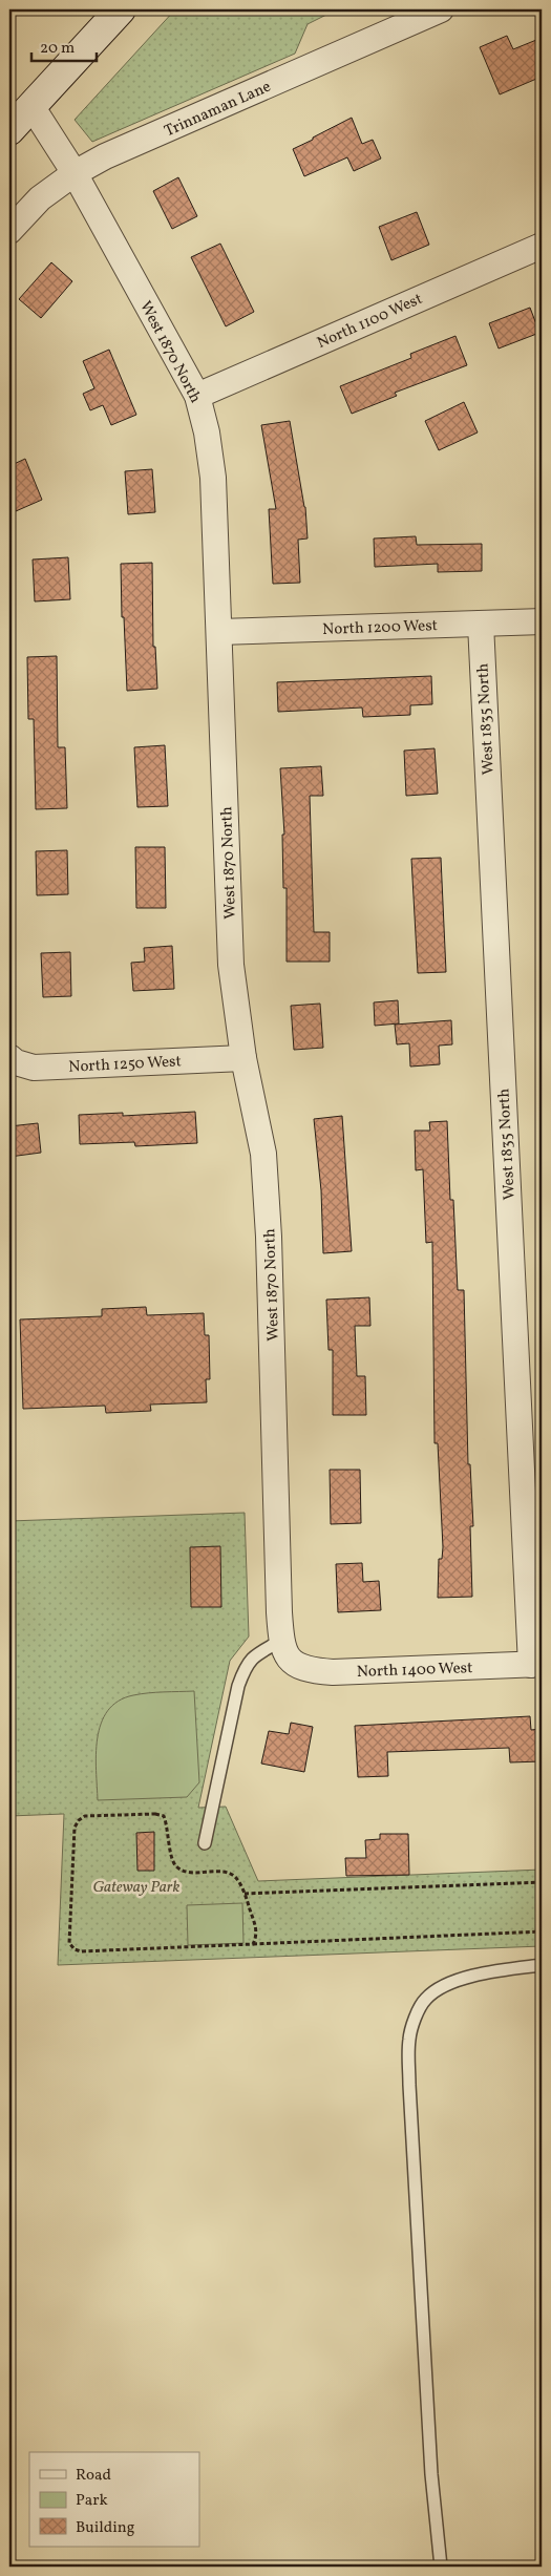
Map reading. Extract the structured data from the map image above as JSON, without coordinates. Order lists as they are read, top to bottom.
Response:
{
  "streets": {
    "street": [
      "Trinnaman Lane",
      "North 1100 West",
      "West 1870 North",
      "North 1200 West",
      "West 1835 North",
      "North 1250 West",
      "North 1400 West"
    ]
  },
  "crossings": [
    ["Trinnaman Lane", "West 1870 North"],
    ["North 1100 West", "West 1870 North"],
    ["West 1870 North", "North 1200 West"],
    ["West 1870 North", "North 1250 West"],
    ["West 1870 North", "North 1400 West"],
    ["North 1200 West", "West 1835 North"],
    ["West 1835 North", "North 1400 West"]
  ],
  "parks": ["Gateway Park"],
  "legend": ["Road", "Park", "Building"],
  "scale_bar": "20 m"
}
